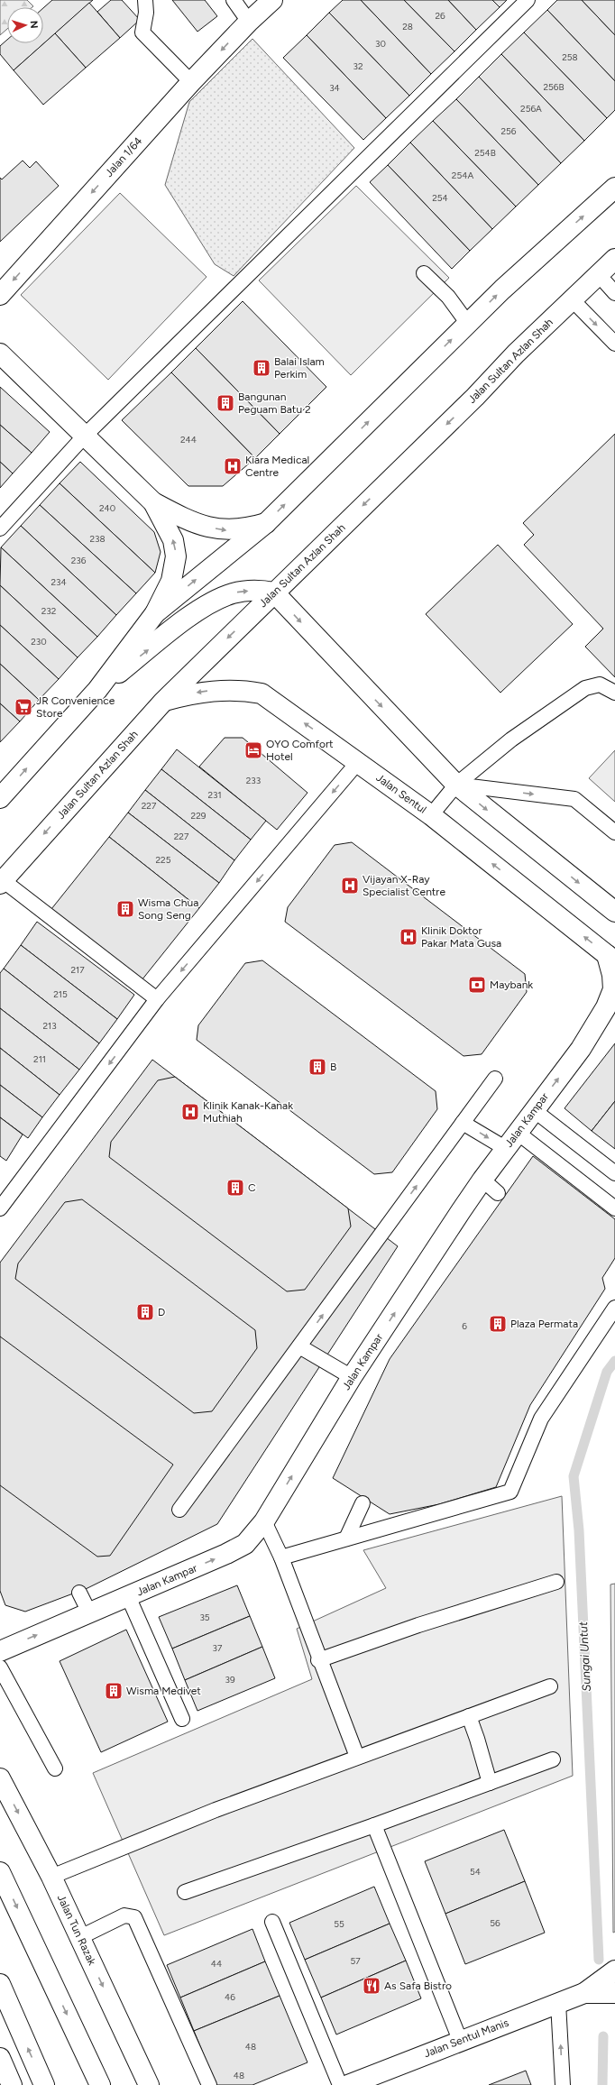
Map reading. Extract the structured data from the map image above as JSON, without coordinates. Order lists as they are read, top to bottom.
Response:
{
  "streets": {
    "main road": [
      "Jalan 1/64",
      "Jalan Sultan Azlan Shah",
      "Jalan Sentul",
      "Jalan Kampar",
      "Jalan Tun Razak",
      "Jalan Sentul Manis"
    ]
  },
  "crossings": [
    ["Jalan Sultan Azlan Shah", "Jalan Sentul"],
    ["Jalan Sentul", "Jalan Kampar"]
  ],
  "one_way": ["Jalan 1/64", "Jalan Kampar"],
  "water": ["Sungai Untut"],
  "places": {
    "building": [
      "Balai Islam Perkim",
      "Bangunan Peguam Batu 2",
      "Wisma Chua Song Seng",
      "B",
      "C",
      "D",
      "Plaza Permata",
      "Wisma Medivet"
    ],
    "hospital": [
      "Kiara Medical Centre",
      "Vijayan X-Ray Specialist Centre",
      "Klinik Doktor Pakar Mata Gusa",
      "Klinik Kanak-Kanak Muthiah"
    ],
    "supermarket": ["JR Convenience Store"],
    "hotel": ["OYO Comfort Hotel"],
    "bank": ["Maybank"],
    "restaurant": ["As Safa Bistro"]
  },
  "house_numbers": [
    "26",
    "28",
    "30",
    "258",
    "32",
    "256B",
    "34",
    "256A",
    "256",
    "254B",
    "254A",
    "254",
    "244",
    "240",
    "238",
    "236",
    "234",
    "232",
    "230",
    "233",
    "231",
    "227",
    "229",
    "227",
    "225",
    "217",
    "215",
    "213",
    "211",
    "6",
    "35",
    "37",
    "39",
    "54",
    "56",
    "55",
    "57",
    "44",
    "46",
    "48",
    "48"
  ],
  "north": "right"
}
